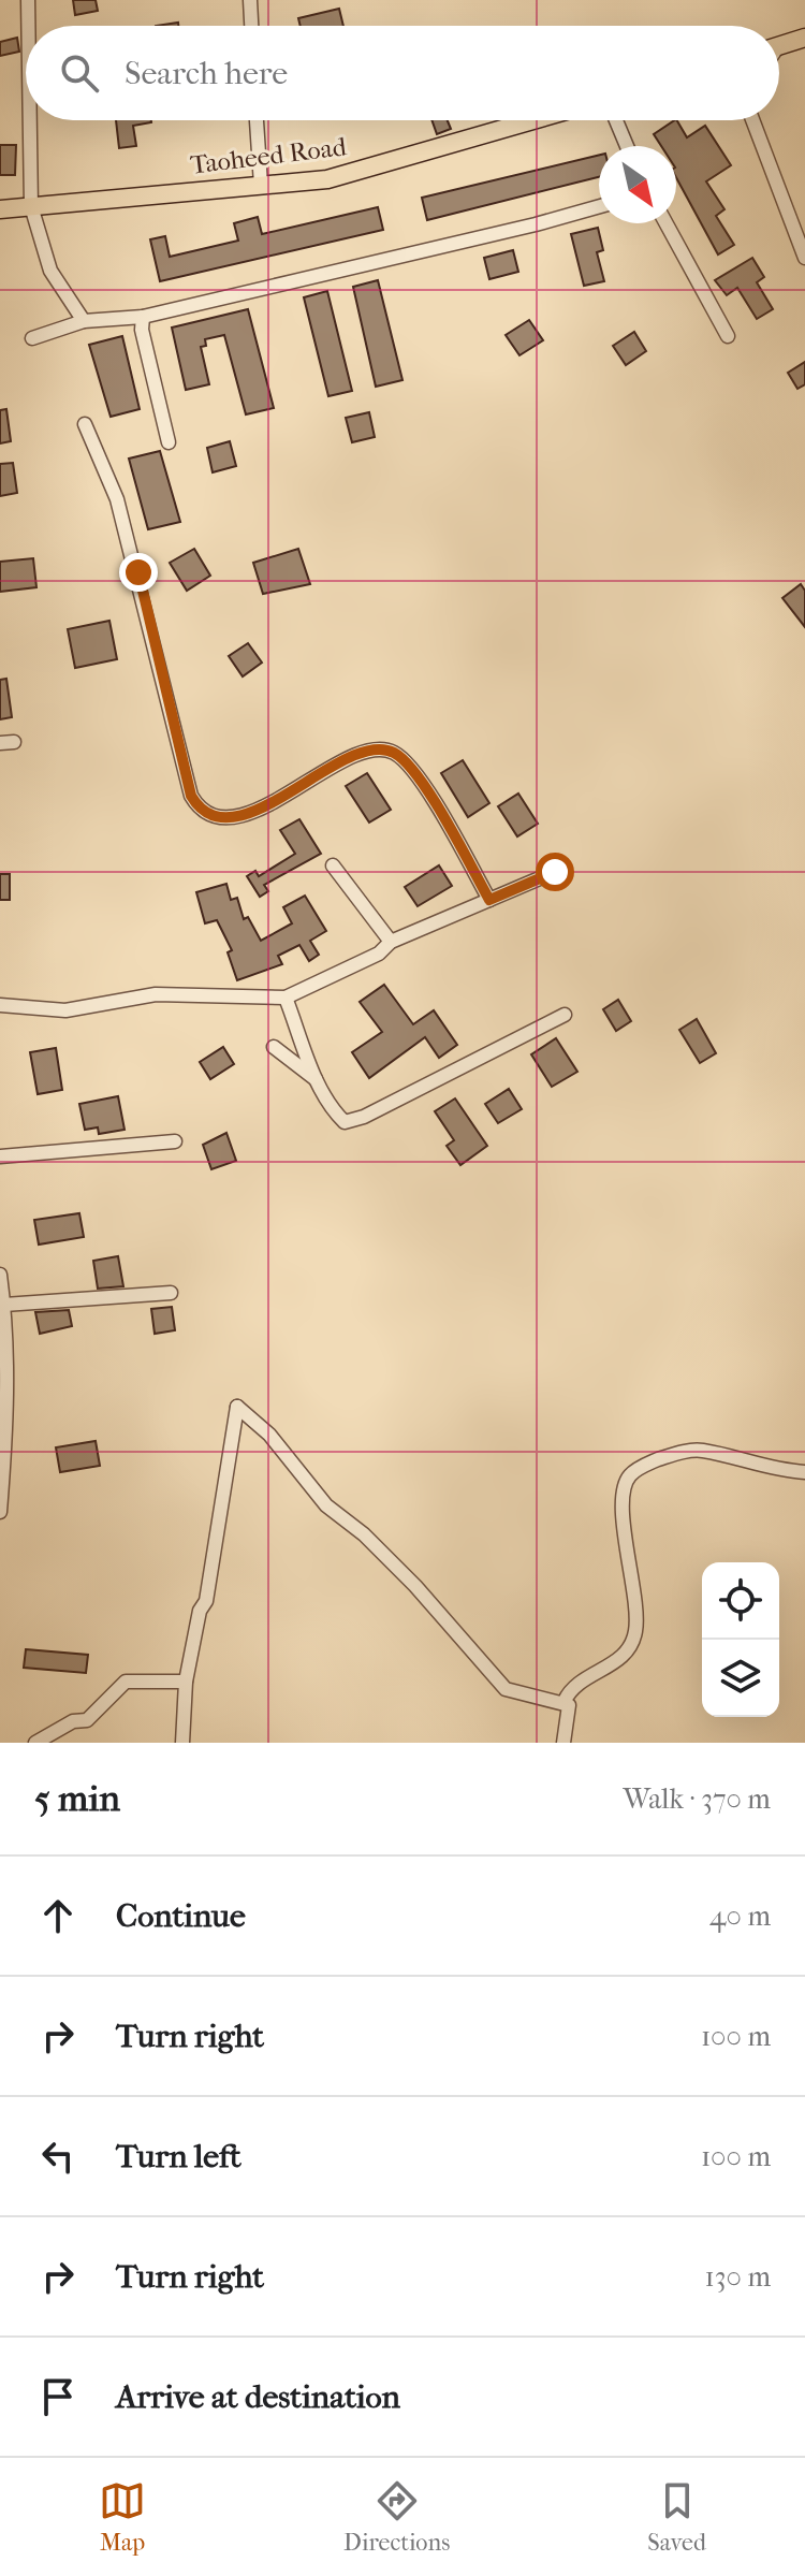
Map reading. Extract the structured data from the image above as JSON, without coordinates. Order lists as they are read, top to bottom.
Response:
{
  "streets": {
    "main road": ["Taoheed Road"]
  },
  "north": "bottom right",
  "page": {
    "search": "Search here",
    "heading": ["5 min", "Walk · 370 m"],
    "list": [
      ["Continue", "40 m"],
      ["Turn right", "100 m"],
      ["Turn left", "100 m"],
      ["Turn right", "130 m"],
      "Arrive at destination"
    ],
    "nav": ["Map", "Directions", "Saved"]
  }
}
